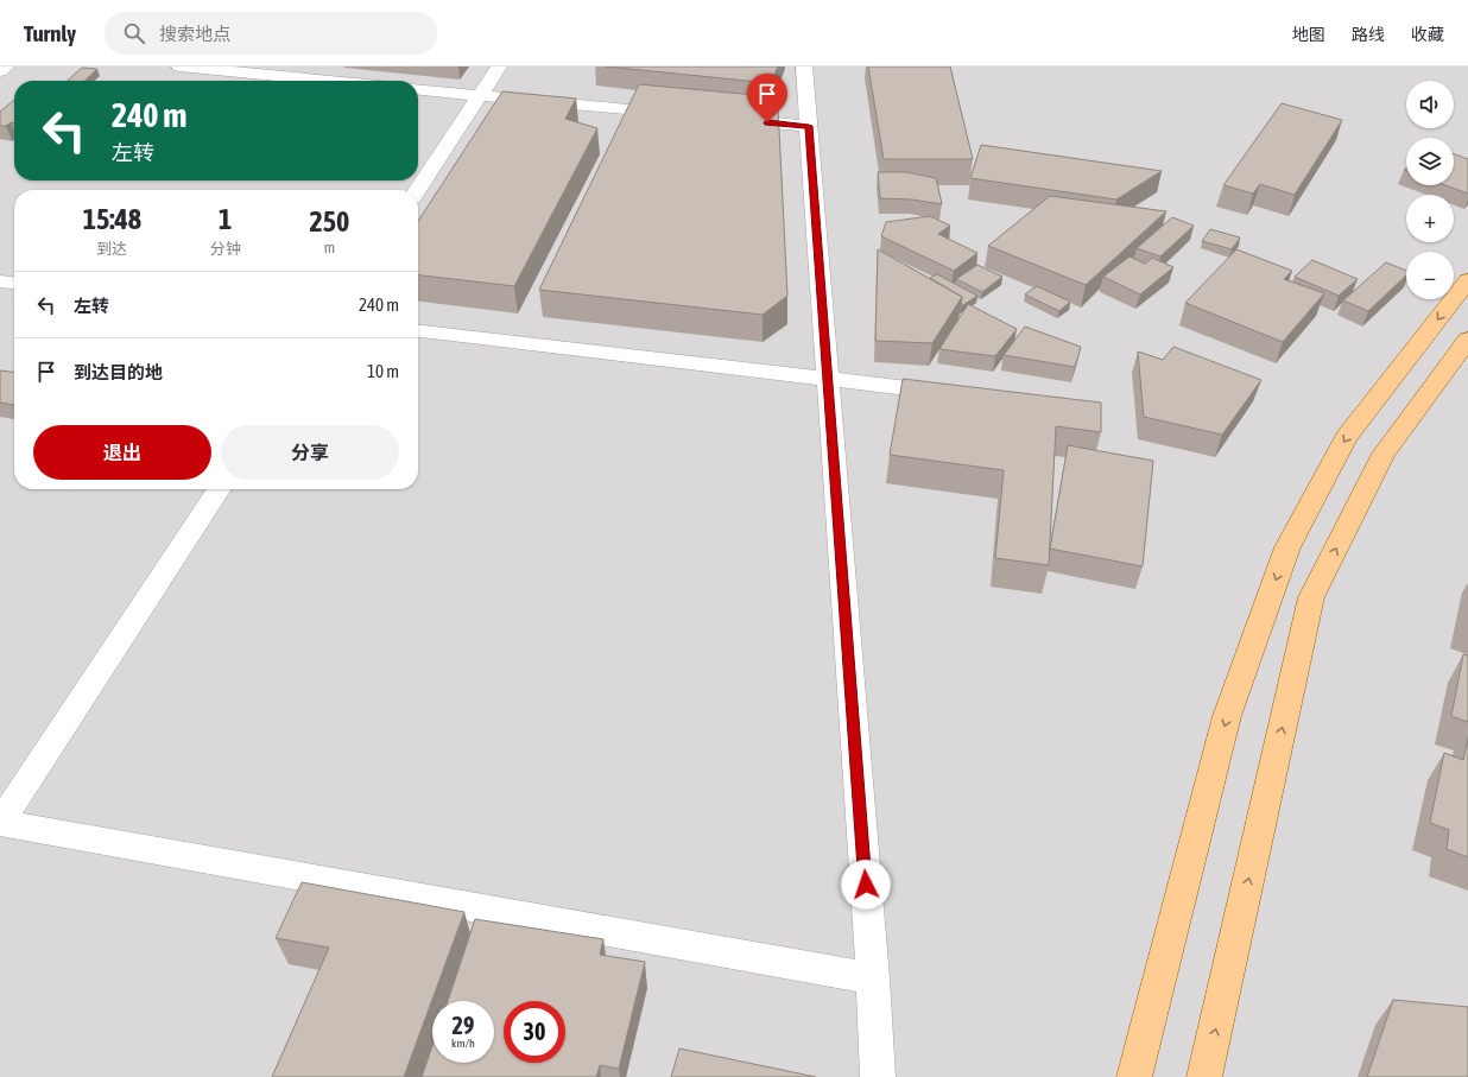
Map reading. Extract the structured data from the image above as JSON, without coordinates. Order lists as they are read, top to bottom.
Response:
{
  "page": {
    "header": "Turnly",
    "search": "搜索地点",
    "nav": ["地图", "路线", "收藏"],
    "map_buttons": ["+", "−"],
    "turn": ["240 m", "左转"],
    "eta": [
      "15:48",
      "到达",
      "1",
      "分钟",
      "250",
      "m"
    ],
    "list": [
      {
        "name": "左转",
        "value": "240 m"
      },
      {
        "name": "到达目的地",
        "value": "10 m"
      }
    ],
    "buttons": ["退出", "分享"],
    "speed": "29 km/h",
    "limit": "30"
  }
}
